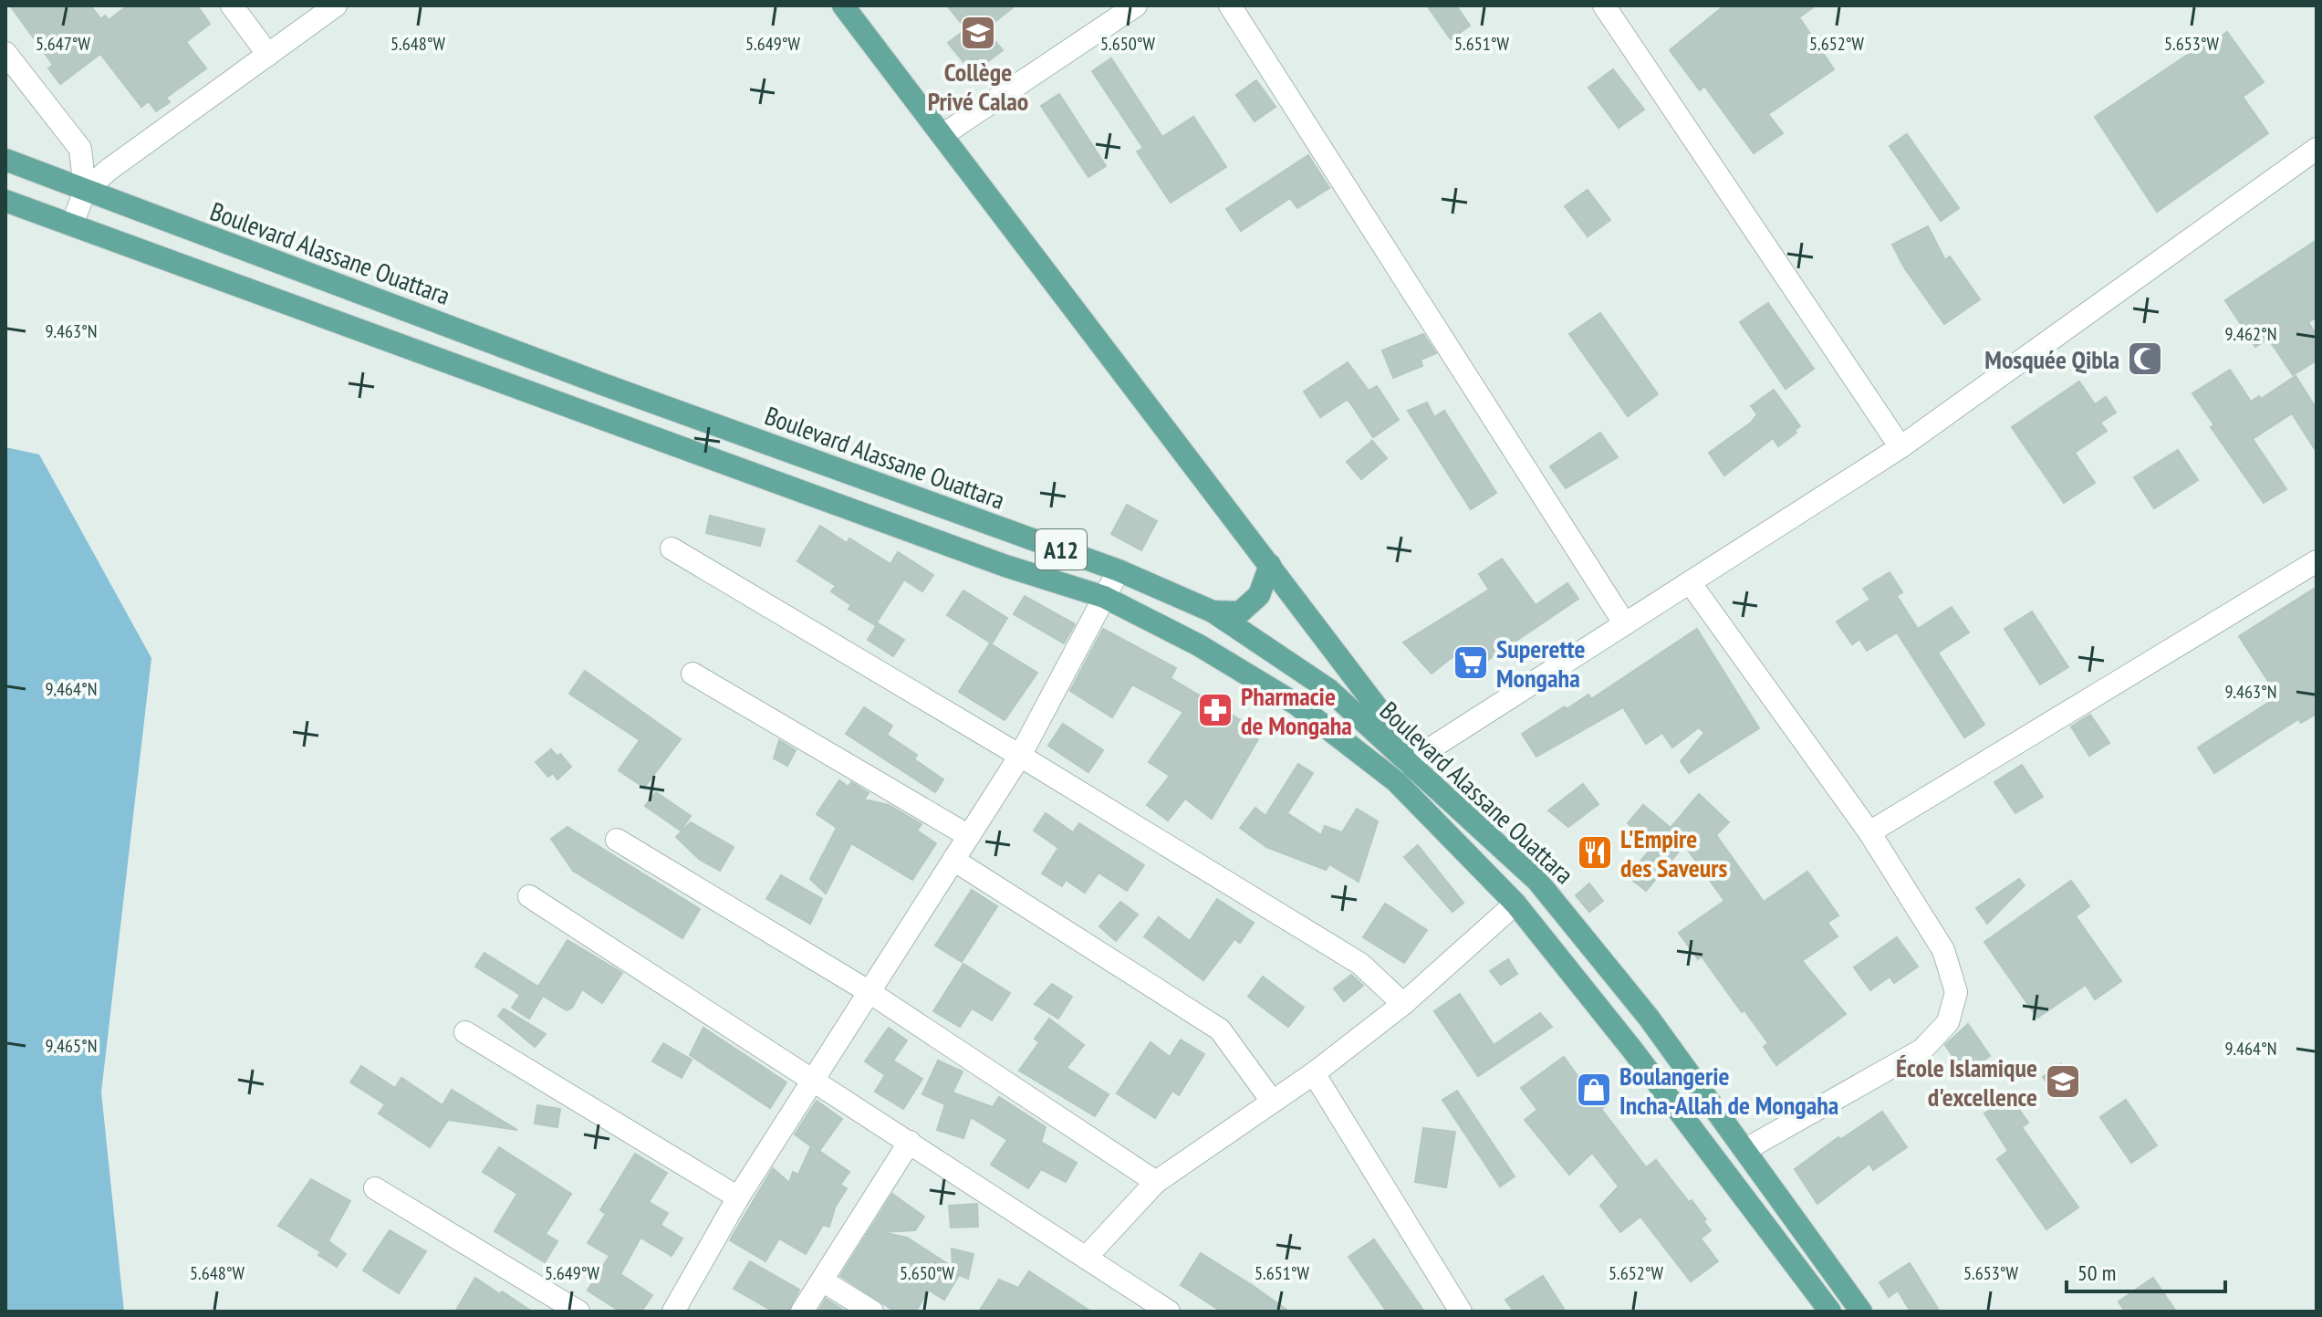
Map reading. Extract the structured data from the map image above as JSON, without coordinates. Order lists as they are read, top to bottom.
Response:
{
  "streets": {
    "main road": ["Boulevard Alassane Ouattara", "A12"]
  },
  "crossings": [
    ["Boulevard Alassane Ouattara", "A12"]
  ],
  "places": {
    "school or university": ["Collège Privé Calao", "École Islamique d'excellence"],
    "mosque": ["Mosquée Qibla"],
    "supermarket": ["Superette Mongaha"],
    "pharmacy": ["Pharmacie de Mongaha"],
    "restaurant": ["L'Empire des Saveurs"],
    "shop": ["Boulangerie Incha-Allah de Mongaha"]
  },
  "scale_bar": "50 m",
  "coordinates": [
    "5.647°W",
    "5.648°W",
    "5.649°W",
    "5.650°W",
    "5.651°W",
    "5.652°W",
    "5.653°W",
    "9.463°N",
    "9.462°N",
    "9.464°N",
    "9.465°N"
  ]
}
